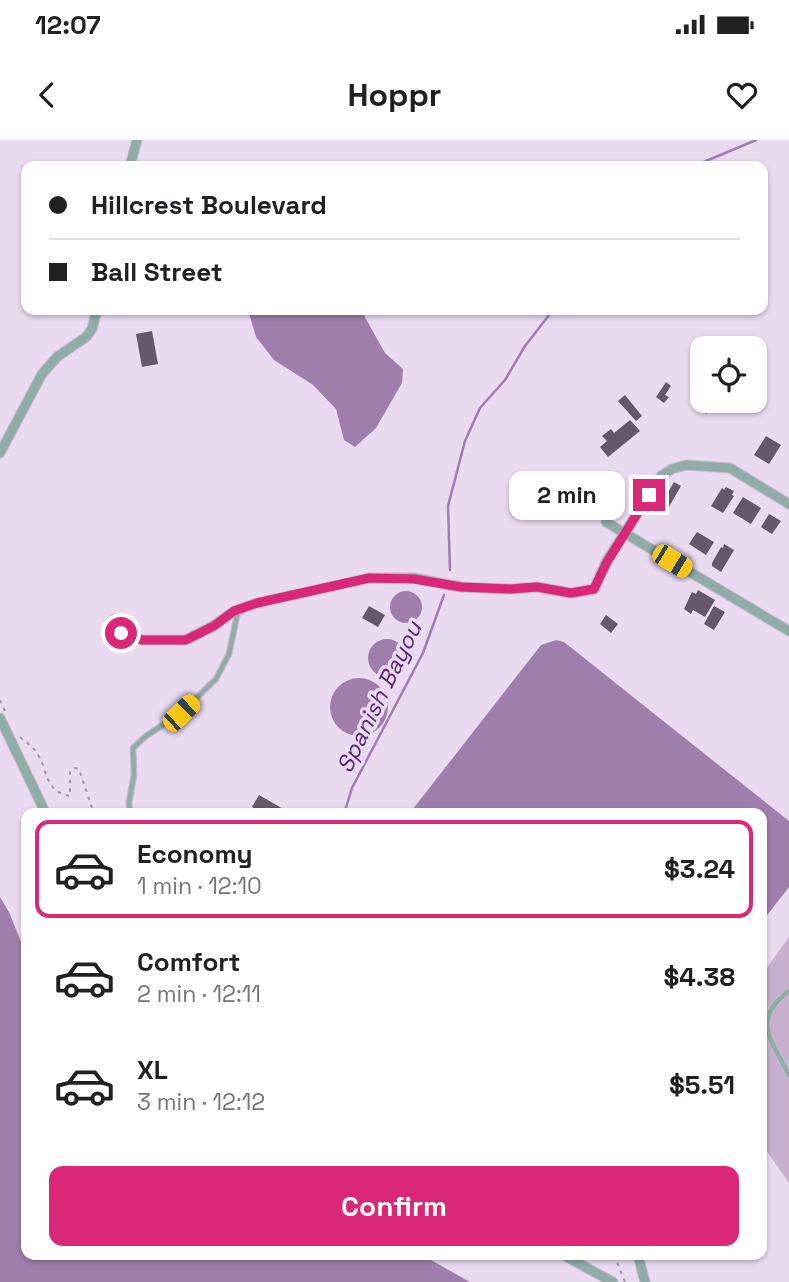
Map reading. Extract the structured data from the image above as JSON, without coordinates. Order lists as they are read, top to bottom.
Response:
{
  "water": ["Spanish Bayou"],
  "page": {
    "status": "12:07",
    "header": "Hoppr",
    "banner": ["Hillcrest Boulevard", "Ball Street"],
    "bubble": "2 min",
    "list": [
      {
        "name": "Economy",
        "note": "1 min · 12:10",
        "value": "$3.24"
      },
      {
        "name": "Comfort",
        "note": "2 min · 12:11",
        "value": "$4.38"
      },
      {
        "name": "XL",
        "note": "3 min · 12:12",
        "value": "$5.51"
      }
    ],
    "buttons": "Confirm"
  }
}
